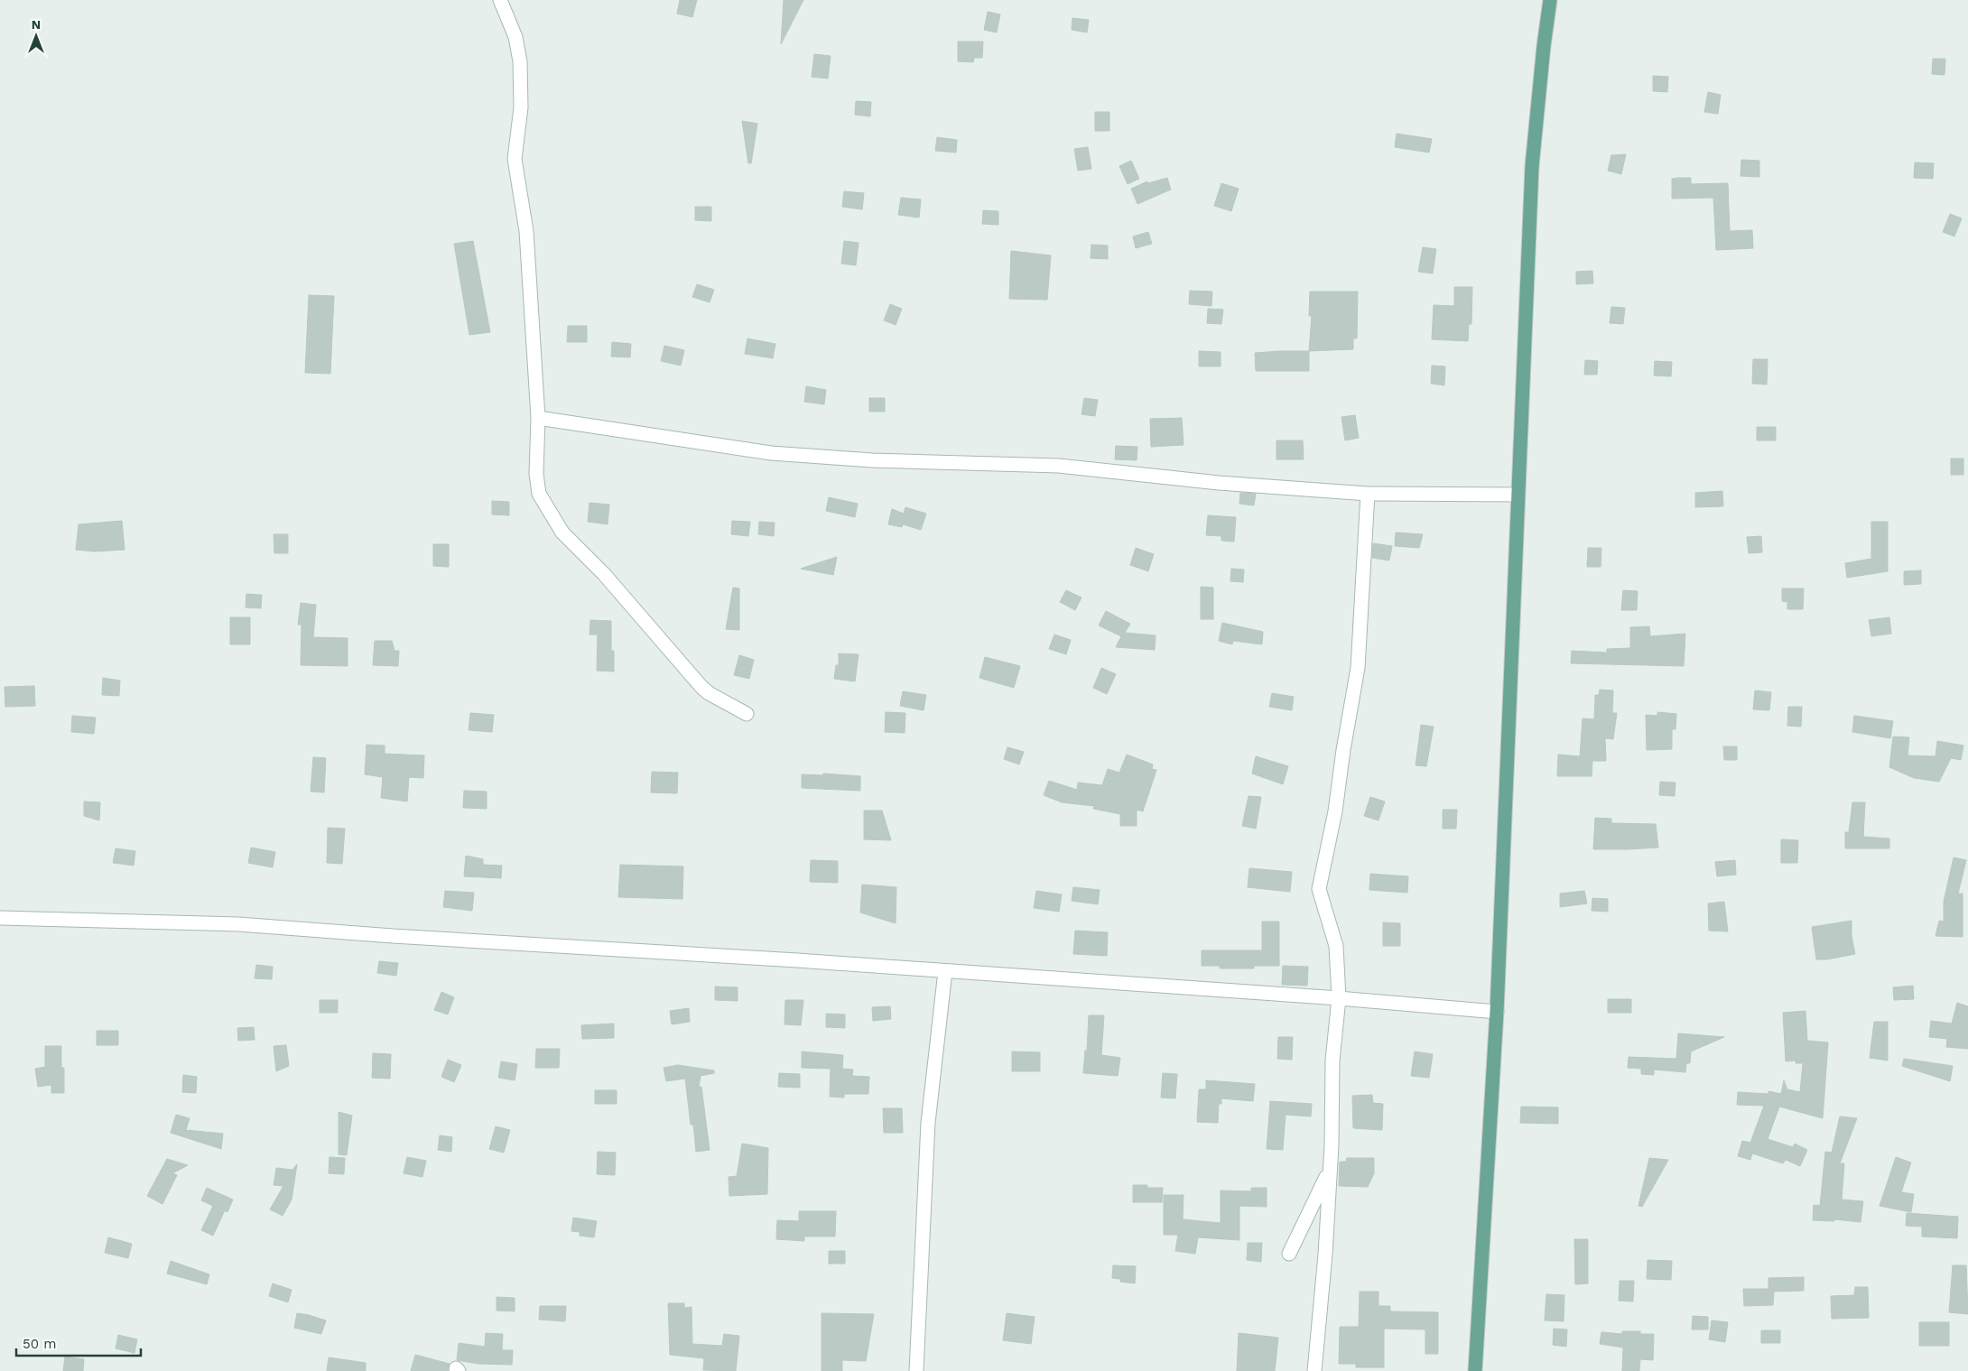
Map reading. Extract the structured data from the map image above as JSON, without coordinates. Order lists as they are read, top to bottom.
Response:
{
  "scale_bar": "50 m",
  "north": "top"
}
